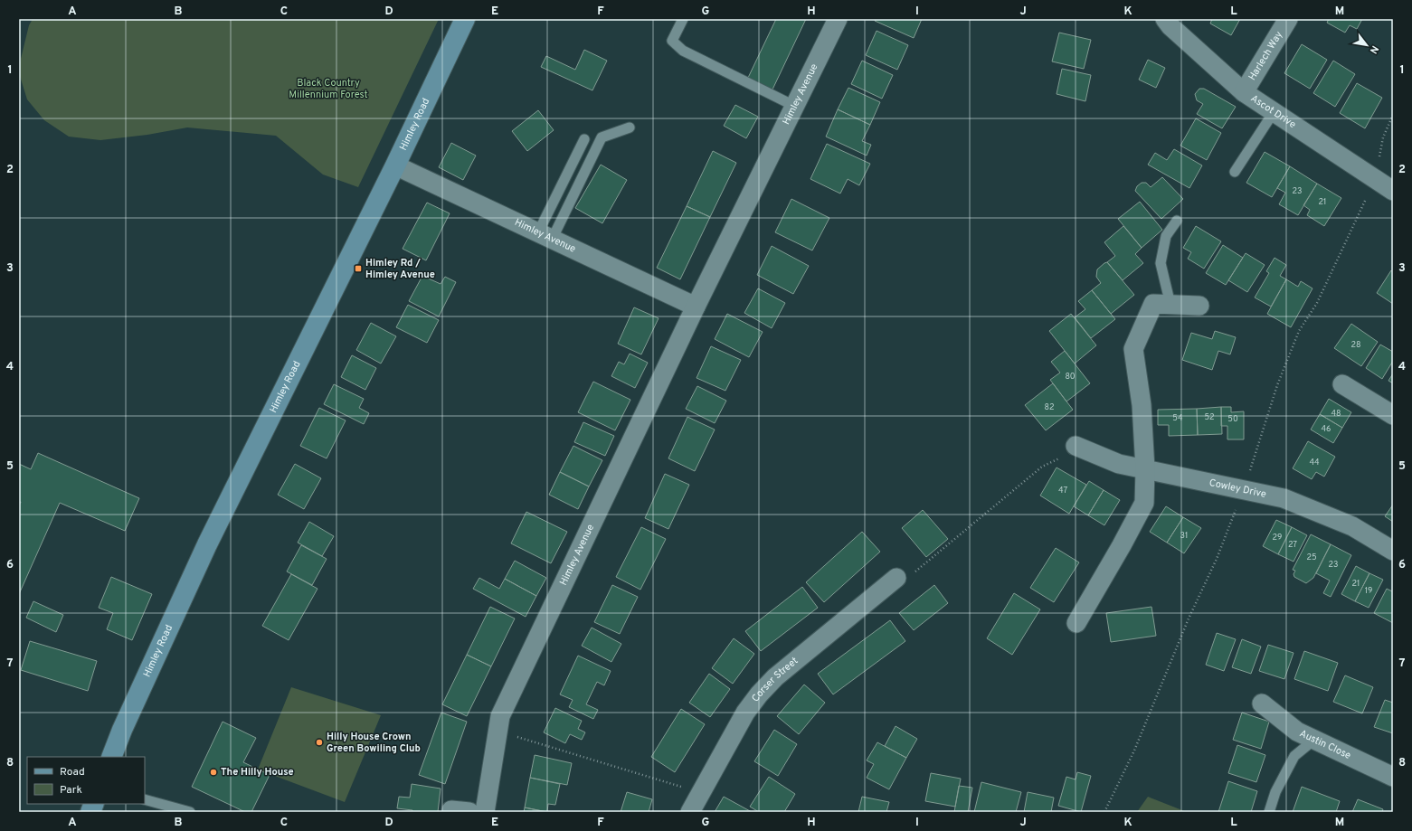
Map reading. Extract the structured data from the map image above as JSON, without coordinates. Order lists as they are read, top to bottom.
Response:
{
  "streets": {
    "main road": ["Himley Road"],
    "street": [
      "Harlech Way",
      "Himley Avenue",
      "Ascot Drive",
      "Cowley Drive",
      "Corser Street",
      "Austin Close"
    ]
  },
  "crossings": [
    ["Harlech Way", "Ascot Drive"],
    ["Himley Avenue", "Himley Road"]
  ],
  "parks": ["Black Country Millennium Forest"],
  "places": {
    "transit": ["Himley Rd / Himley Avenue"],
    "other": ["Hilly House Crown Green Bowiling Club", "The Hilly House"]
  },
  "house_numbers": [
    "23",
    "21",
    "28",
    "80",
    "82",
    "48",
    "52",
    "54",
    "50",
    "46",
    "44",
    "47",
    "31",
    "29",
    "27",
    "25",
    "23",
    "21",
    "19"
  ],
  "legend": ["Road", "Park"],
  "north": "bottom right",
  "grid": {
    "columns": [
      "A",
      "B",
      "C",
      "D",
      "E",
      "F",
      "G",
      "H",
      "I",
      "J",
      "K",
      "L",
      "M"
    ],
    "rows": [
      "1",
      "2",
      "3",
      "4",
      "5",
      "6",
      "7",
      "8"
    ]
  }
}
